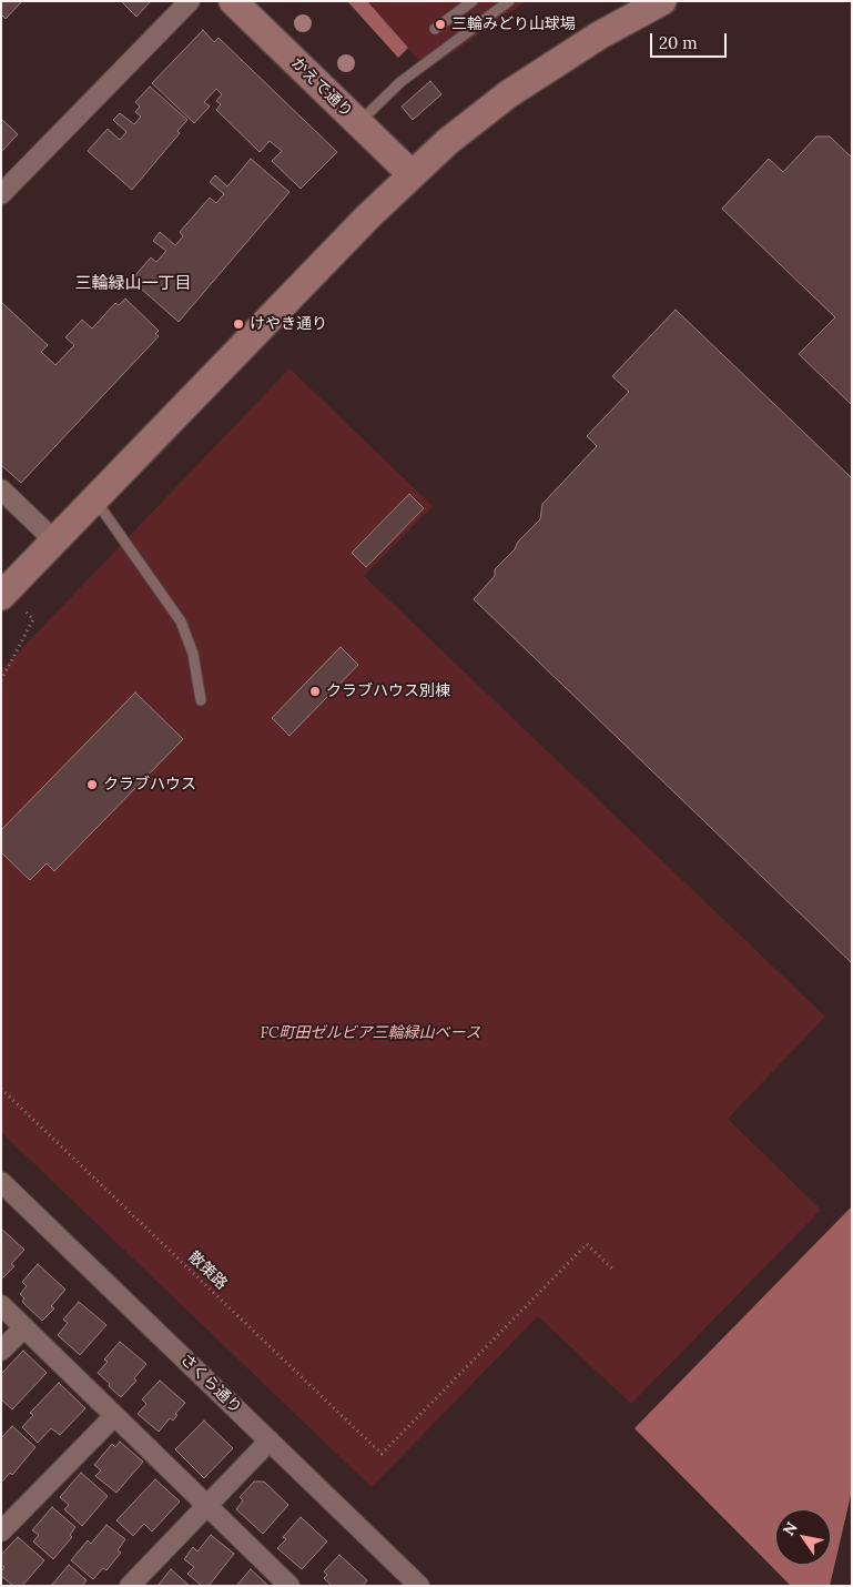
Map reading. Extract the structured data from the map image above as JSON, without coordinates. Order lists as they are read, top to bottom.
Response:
{
  "streets": {
    "street": ["かえで通り", "さくら通り"],
    "path": ["散策路"]
  },
  "districts": ["三輪緑山一丁目"],
  "parks": ["FC町田ゼルビア三輪緑山ベース"],
  "places": [
    "三輪みどり山球場",
    "けやき通り",
    "クラブハウス別棟",
    "クラブハウス"
  ],
  "scale_bar": "20 m",
  "north": "top left"
}
